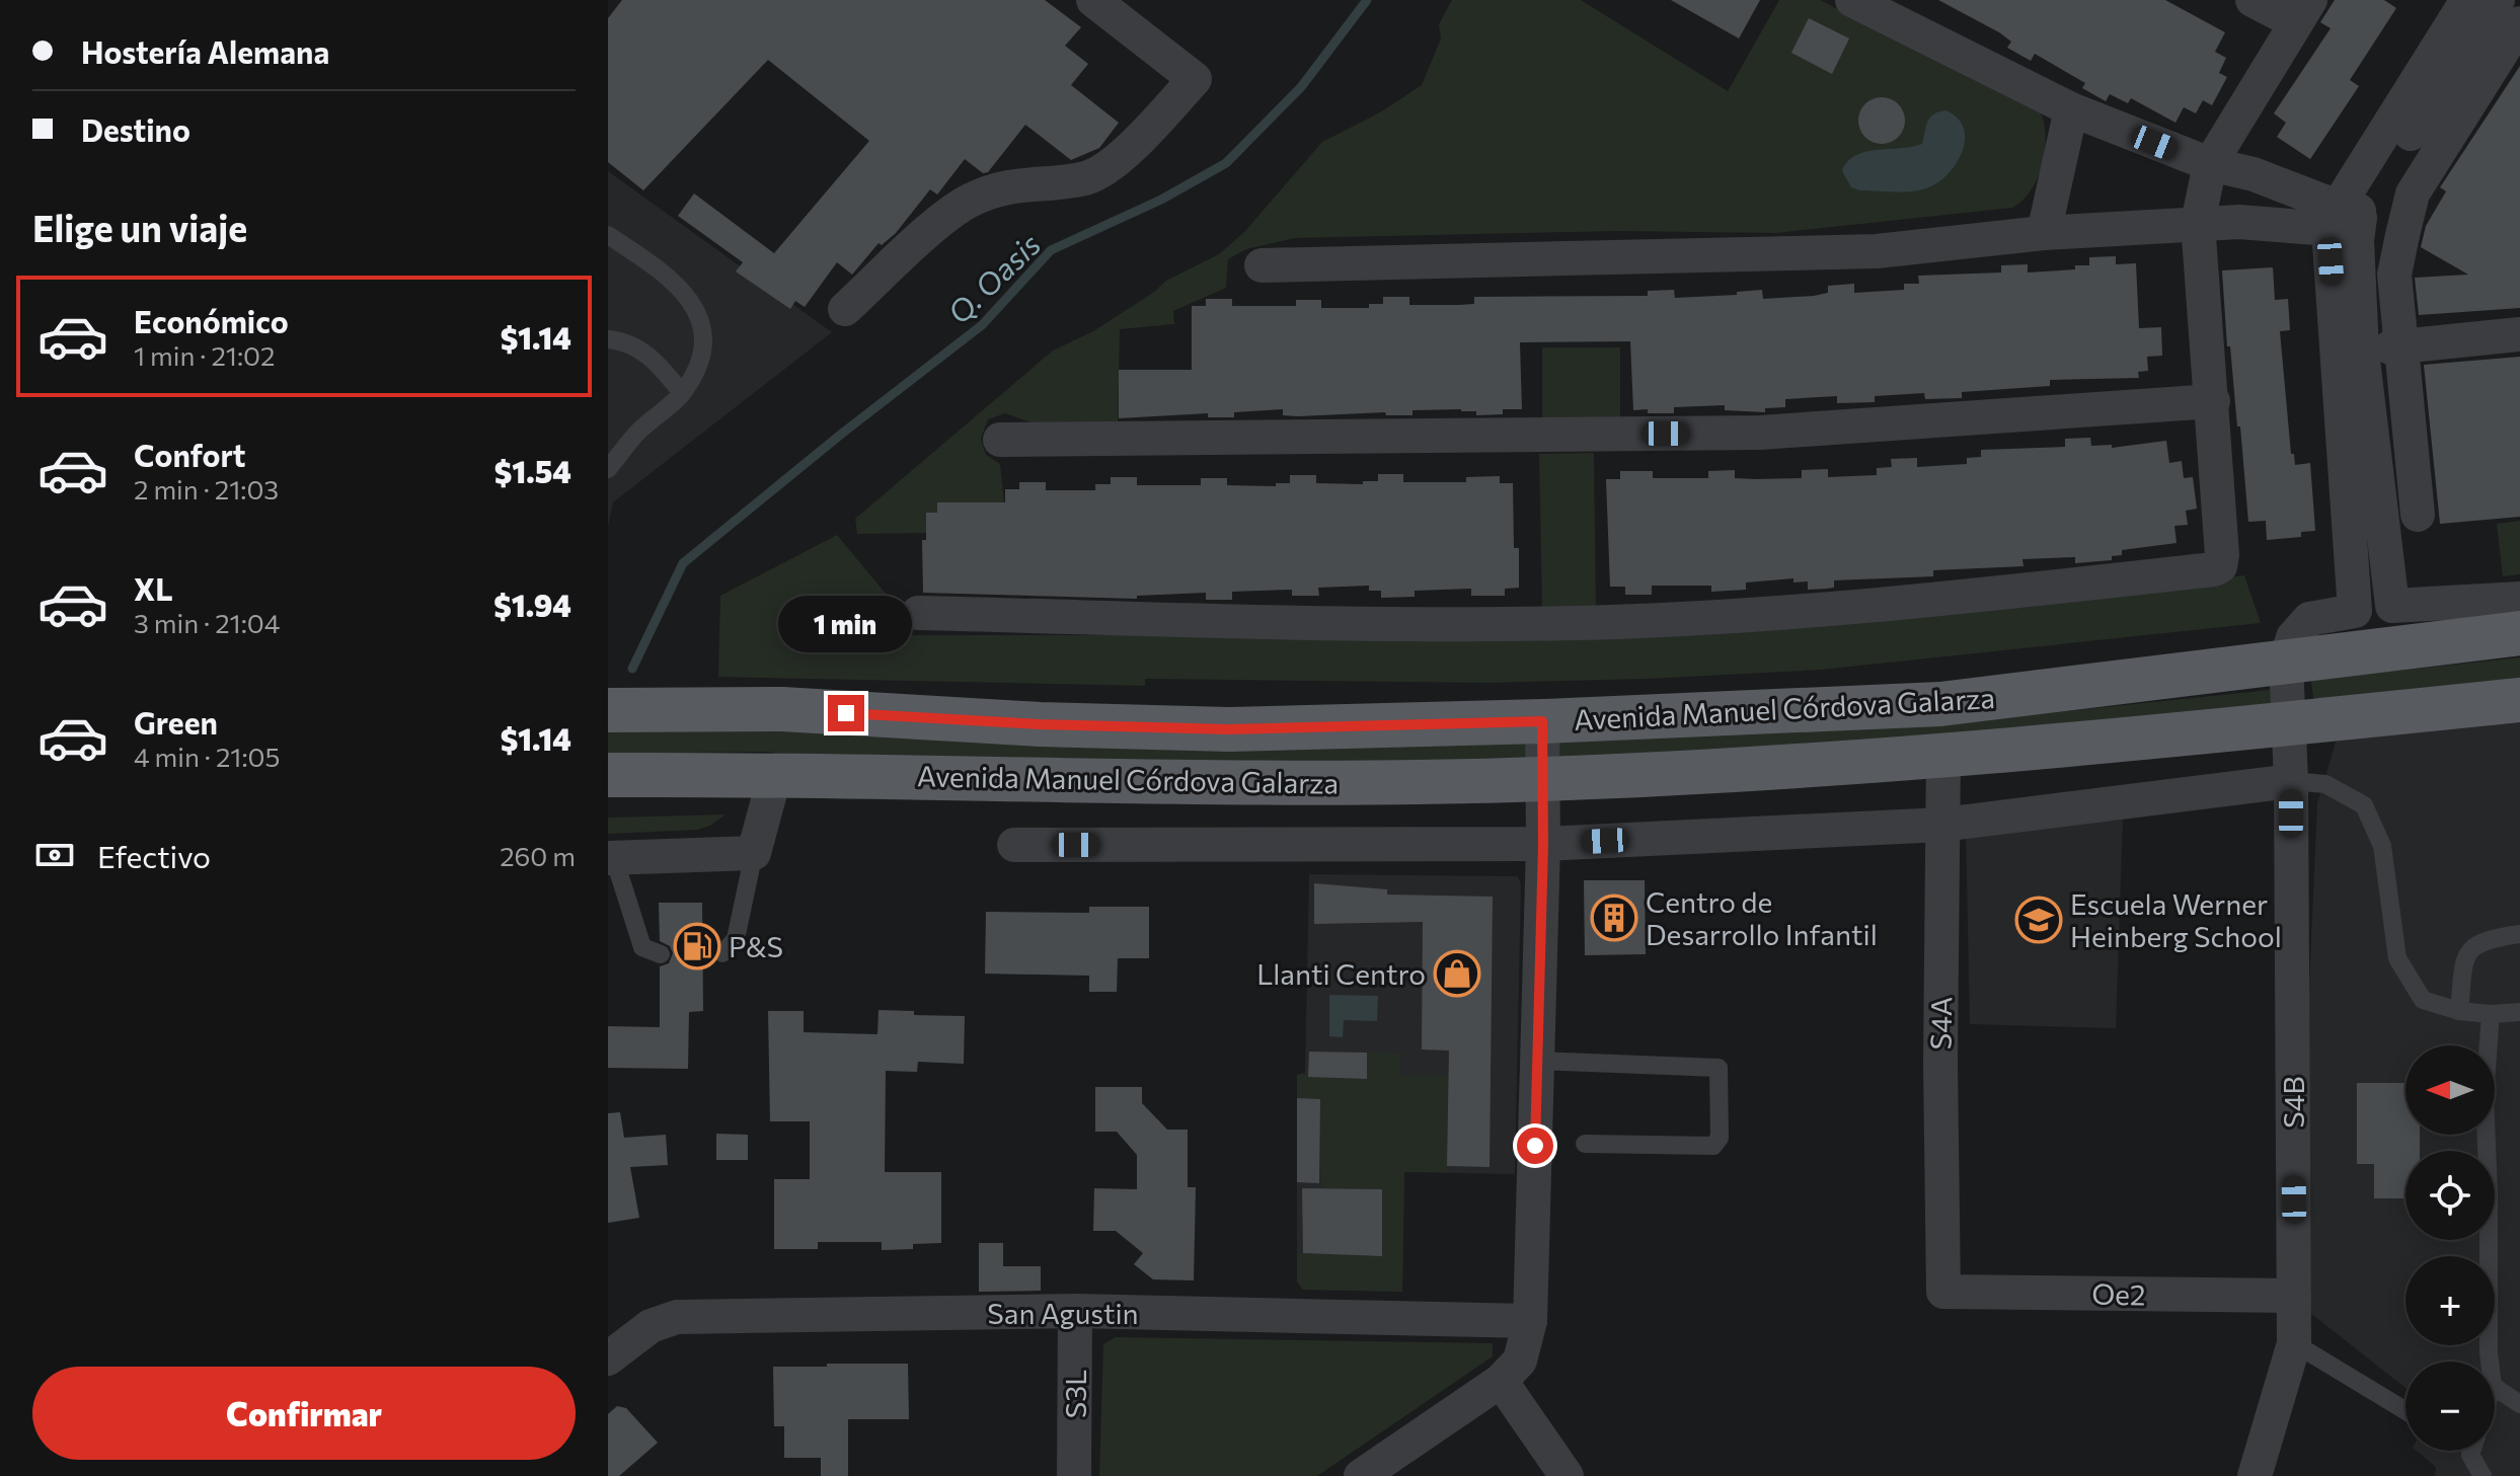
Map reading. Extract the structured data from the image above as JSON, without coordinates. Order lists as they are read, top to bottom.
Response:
{
  "streets": {
    "main road": ["Avenida Manuel Córdova Galarza"],
    "street": [
      "S4A",
      "S4B",
      "Oe2",
      "San Agustin",
      "S3L"
    ]
  },
  "crossings": [
    ["Avenida Manuel Córdova Galarza", "S4A"],
    ["Avenida Manuel Córdova Galarza", "S4B"],
    ["S4A", "Oe2"],
    ["S4B", "Oe2"],
    ["San Agustin", "S3L"]
  ],
  "water": ["Q. Oasis"],
  "places": {
    "building": ["Centro de Desarrollo Infantil"],
    "school or university": ["Escuela Werner Heinberg School"],
    "fuel station": ["P&S"],
    "shop": ["Llanti Centro"]
  },
  "north": "left",
  "page": {
    "banner": ["Hostería Alemana", "Destino"],
    "heading": "Elige un viaje",
    "list": [
      {
        "name": "Económico",
        "note": "1 min · 21:02",
        "value": "$1.14"
      },
      {
        "name": "Confort",
        "note": "2 min · 21:03",
        "value": "$1.54"
      },
      {
        "name": "XL",
        "note": "3 min · 21:04",
        "value": "$1.94"
      },
      {
        "name": "Green",
        "note": "4 min · 21:05",
        "value": "$1.14"
      }
    ],
    "bubble": "1 min",
    "pay": ["Efectivo", "260 m"],
    "map_buttons": ["+", "−"],
    "buttons": "Confirmar"
  }
}
